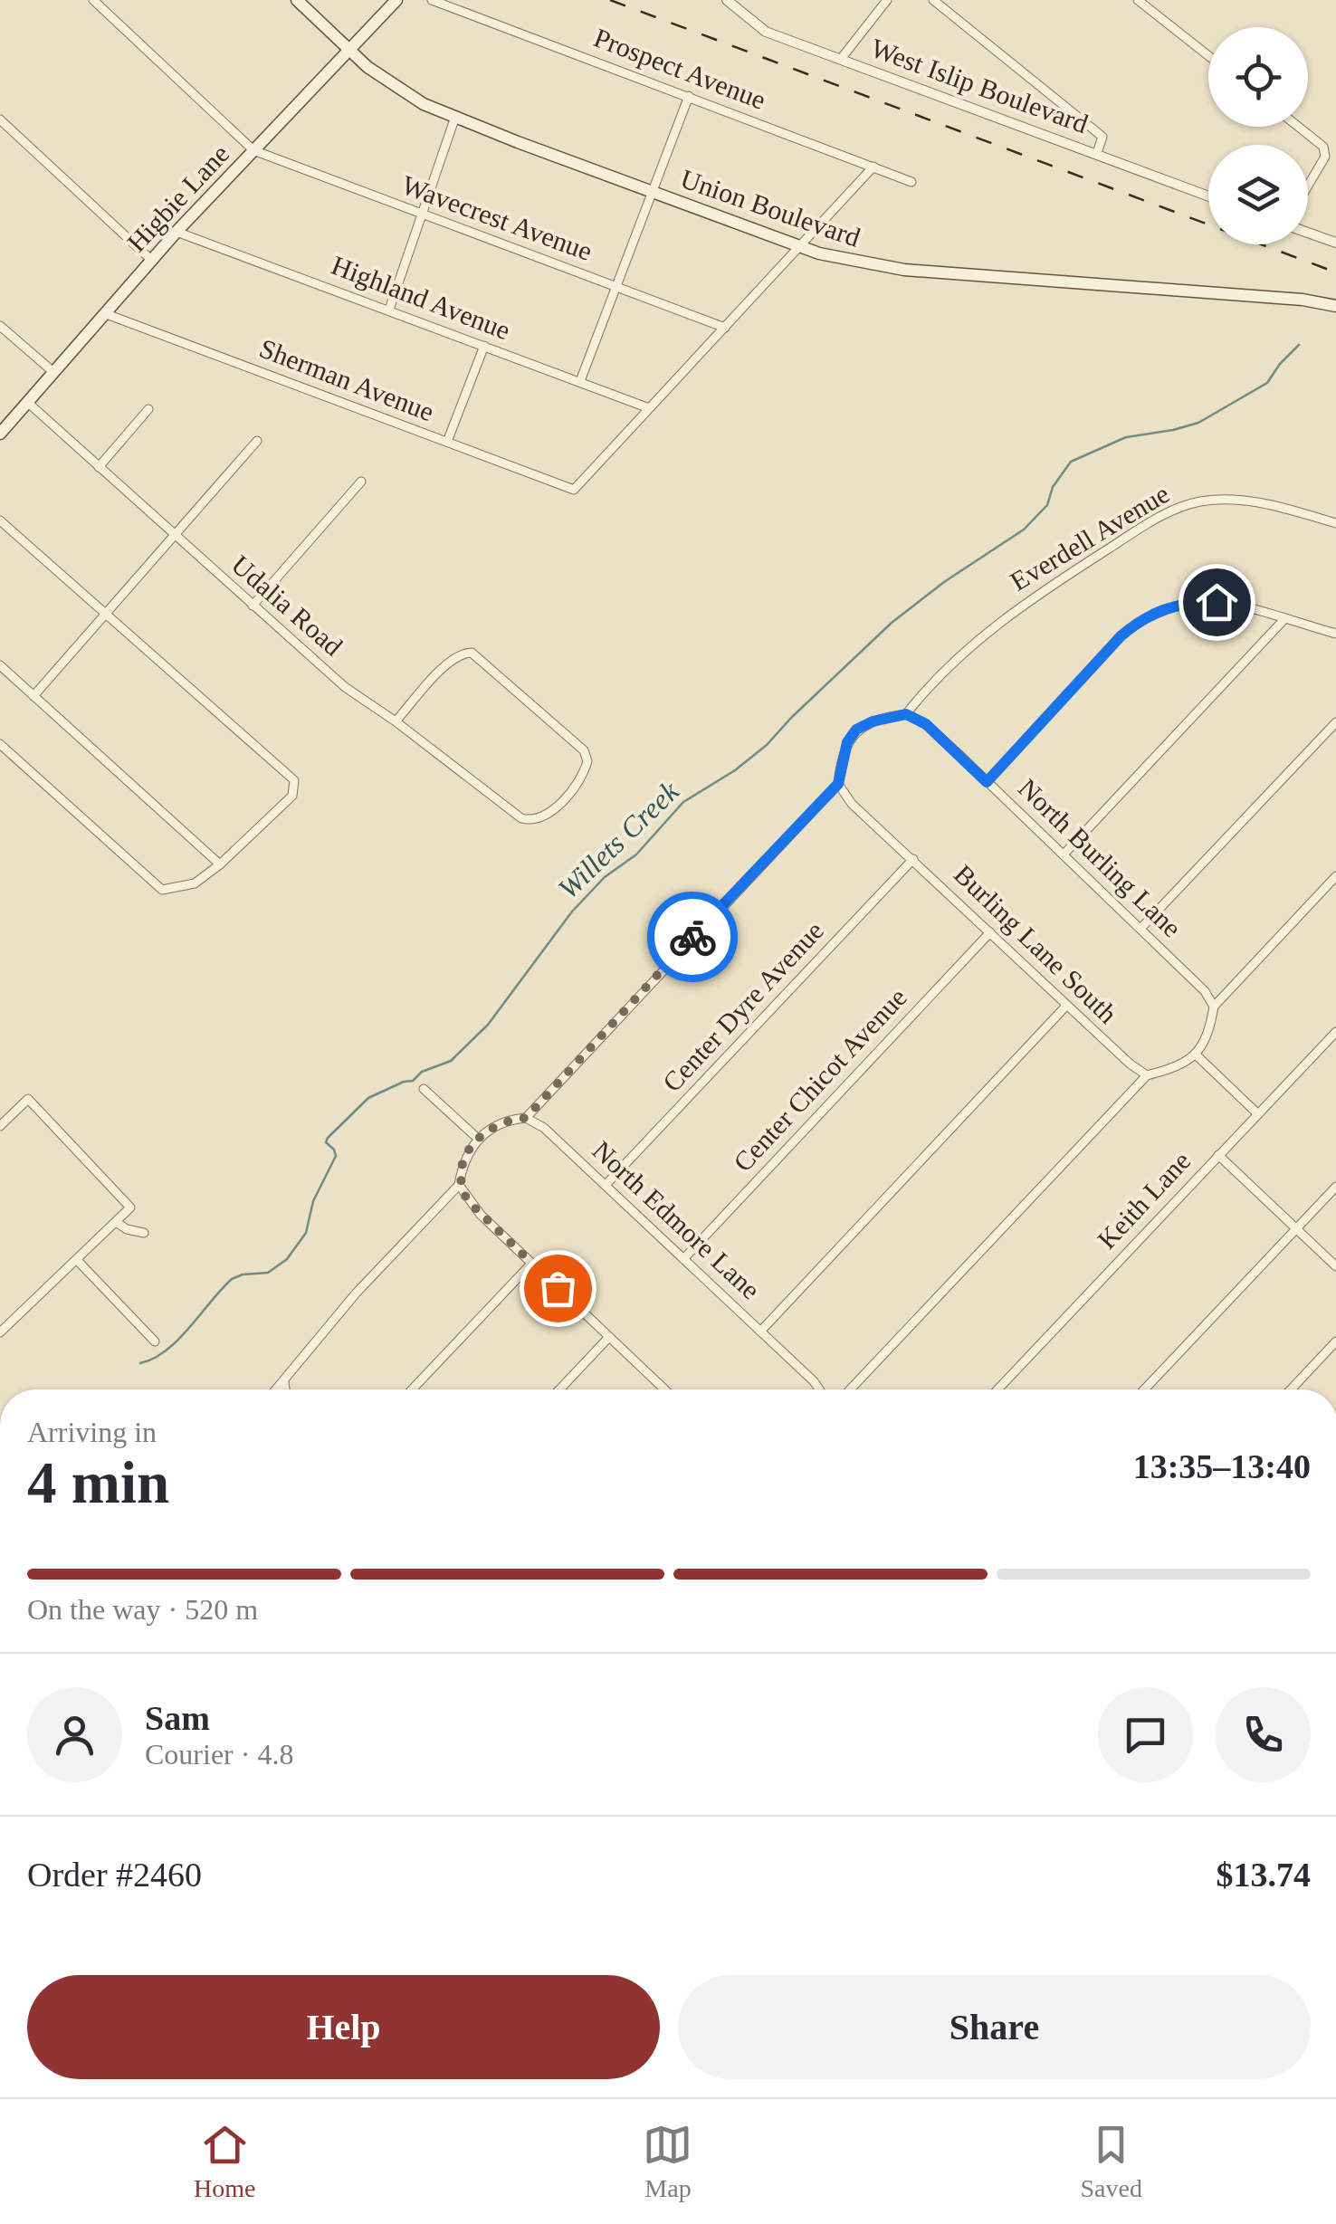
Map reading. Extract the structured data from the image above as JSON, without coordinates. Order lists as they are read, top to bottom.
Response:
{
  "streets": {
    "main road": ["Higbie Lane", "Union Boulevard"],
    "street": [
      "Prospect Avenue",
      "West Islip Boulevard",
      "Wavecrest Avenue",
      "Highland Avenue",
      "Sherman Avenue",
      "Everdell Avenue",
      "Udalia Road",
      "North Burling Lane",
      "Burling Lane South",
      "Center Dyre Avenue",
      "Center Chicot Avenue",
      "Keith Lane",
      "North Edmore Lane"
    ]
  },
  "crossings": [
    ["Higbie Lane", "Union Boulevard"],
    ["Higbie Lane", "Wavecrest Avenue"],
    ["Higbie Lane", "Highland Avenue"],
    ["Higbie Lane", "Sherman Avenue"],
    ["Higbie Lane", "Udalia Road"],
    ["Highland Avenue", "Sherman Avenue"],
    ["Everdell Avenue", "North Burling Lane"],
    ["Burling Lane South", "Center Dyre Avenue"],
    ["Burling Lane South", "Center Chicot Avenue"],
    ["Center Dyre Avenue", "North Edmore Lane"],
    ["Center Chicot Avenue", "North Edmore Lane"]
  ],
  "water": ["Willets Creek"],
  "page": {
    "heading": ["4 min", "Arriving in", "13:35–13:40"],
    "panel": [
      "Sam",
      "Courier · 4.8",
      "Order #2460",
      "$13.74"
    ],
    "bar": "On the way · 520 m",
    "buttons": ["Help", "Share"],
    "tabs": ["Home", "Map", "Saved"]
  }
}
